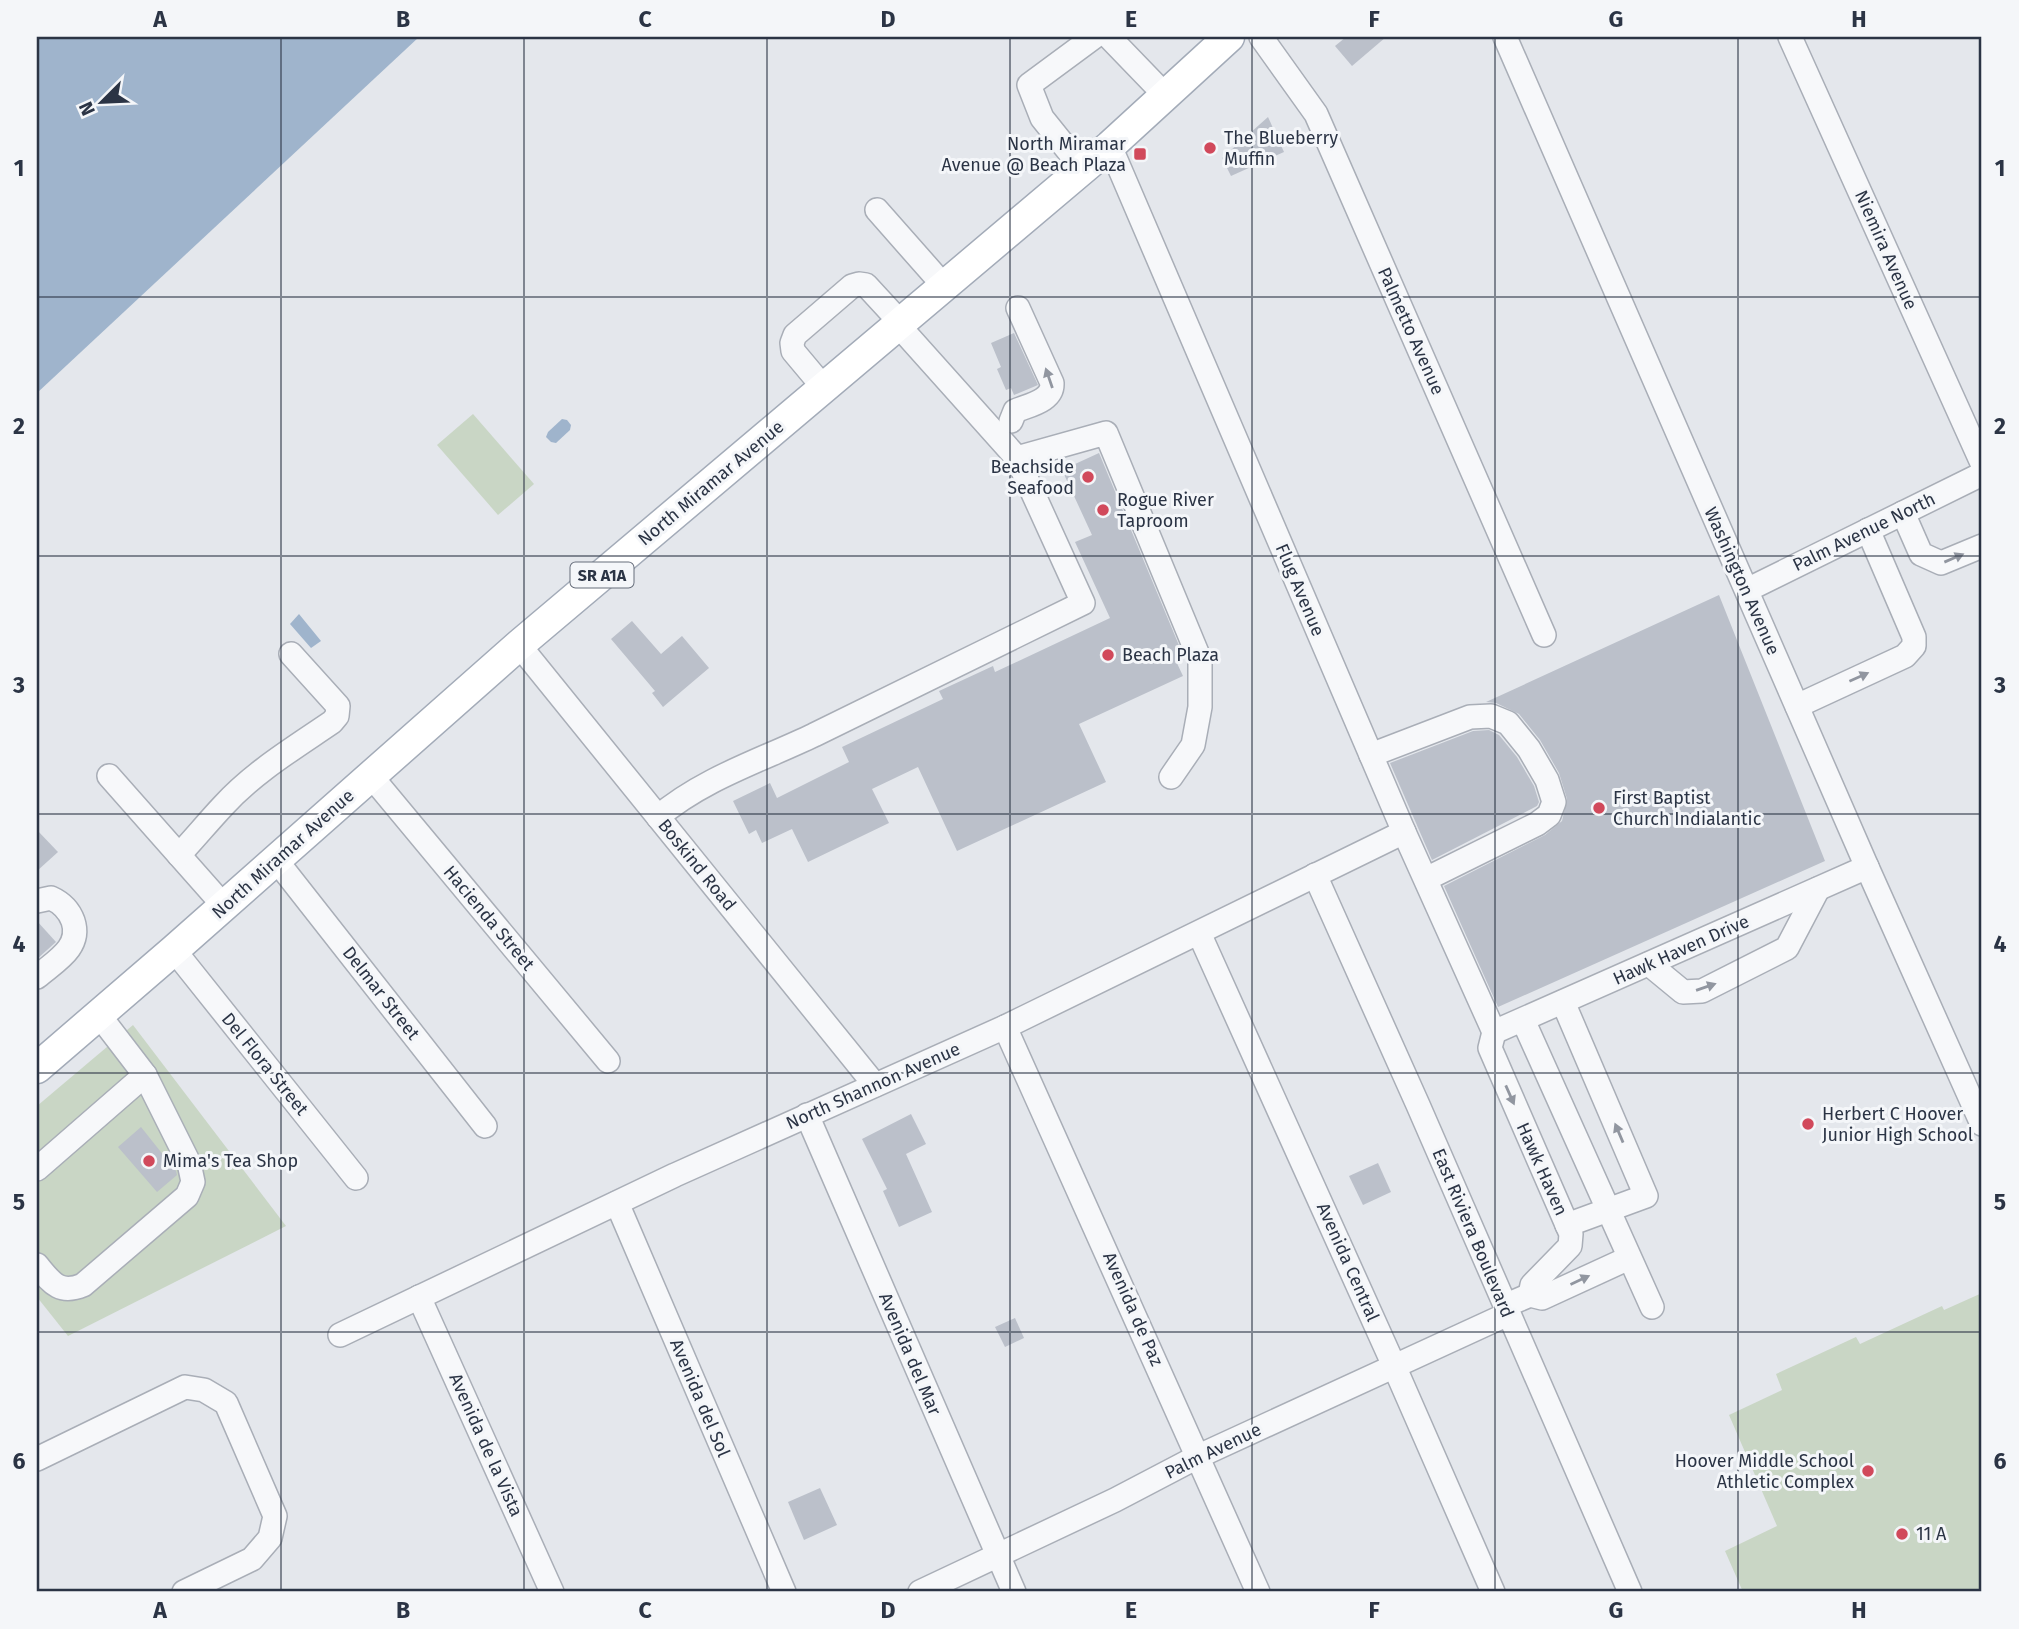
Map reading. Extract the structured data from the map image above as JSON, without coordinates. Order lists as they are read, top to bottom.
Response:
{
  "streets": {
    "main road": ["North Miramar Avenue", "SR A1A"],
    "street": [
      "Niemira Avenue",
      "Palmetto Avenue",
      "Palm Avenue North",
      "Washington Avenue",
      "Flug Avenue",
      "Boskind Road",
      "Hacienda Street",
      "Hawk Haven Drive",
      "Delmar Street",
      "Del Flora Street",
      "North Shannon Avenue",
      "Hawk Haven",
      "East Riviera Boulevard",
      "Avenida Central",
      "Avenida de Paz",
      "Avenida del Mar",
      "Avenida del Sol",
      "Avenida de la Vista",
      "Palm Avenue"
    ]
  },
  "crossings": [
    ["North Miramar Avenue", "Flug Avenue"],
    ["North Miramar Avenue", "Boskind Road"],
    ["North Miramar Avenue", "Hacienda Street"],
    ["North Miramar Avenue", "Delmar Street"],
    ["North Miramar Avenue", "Del Flora Street"],
    ["Palm Avenue North", "Washington Avenue"],
    ["Washington Avenue", "Hawk Haven Drive"],
    ["Flug Avenue", "Hawk Haven Drive"],
    ["Flug Avenue", "North Shannon Avenue"],
    ["Flug Avenue", "Hawk Haven"],
    ["Boskind Road", "North Shannon Avenue"],
    ["Hawk Haven Drive", "Hawk Haven"],
    ["North Shannon Avenue", "East Riviera Boulevard"],
    ["North Shannon Avenue", "Avenida Central"],
    ["North Shannon Avenue", "Avenida de Paz"],
    ["North Shannon Avenue", "Avenida del Mar"],
    ["North Shannon Avenue", "Avenida del Sol"],
    ["North Shannon Avenue", "Avenida de la Vista"],
    ["East Riviera Boulevard", "Palm Avenue"],
    ["Avenida Central", "Palm Avenue"],
    ["Avenida de Paz", "Palm Avenue"],
    ["Avenida del Mar", "Palm Avenue"]
  ],
  "places": {
    "other": [
      "The Blueberry Muffin",
      "Beachside Seafood",
      "Rogue River Taproom",
      "Beach Plaza",
      "First Baptist Church Indialantic",
      "Herbert C Hoover Junior High School",
      "Mima's Tea Shop",
      "Hoover Middle School Athletic Complex",
      "11 A"
    ],
    "transit": ["North Miramar Avenue @ Beach Plaza"]
  },
  "north": "bottom left",
  "grid": {
    "columns": [
      "A",
      "B",
      "C",
      "D",
      "E",
      "F",
      "G",
      "H"
    ],
    "rows": [
      "1",
      "2",
      "3",
      "4",
      "5",
      "6"
    ]
  }
}
